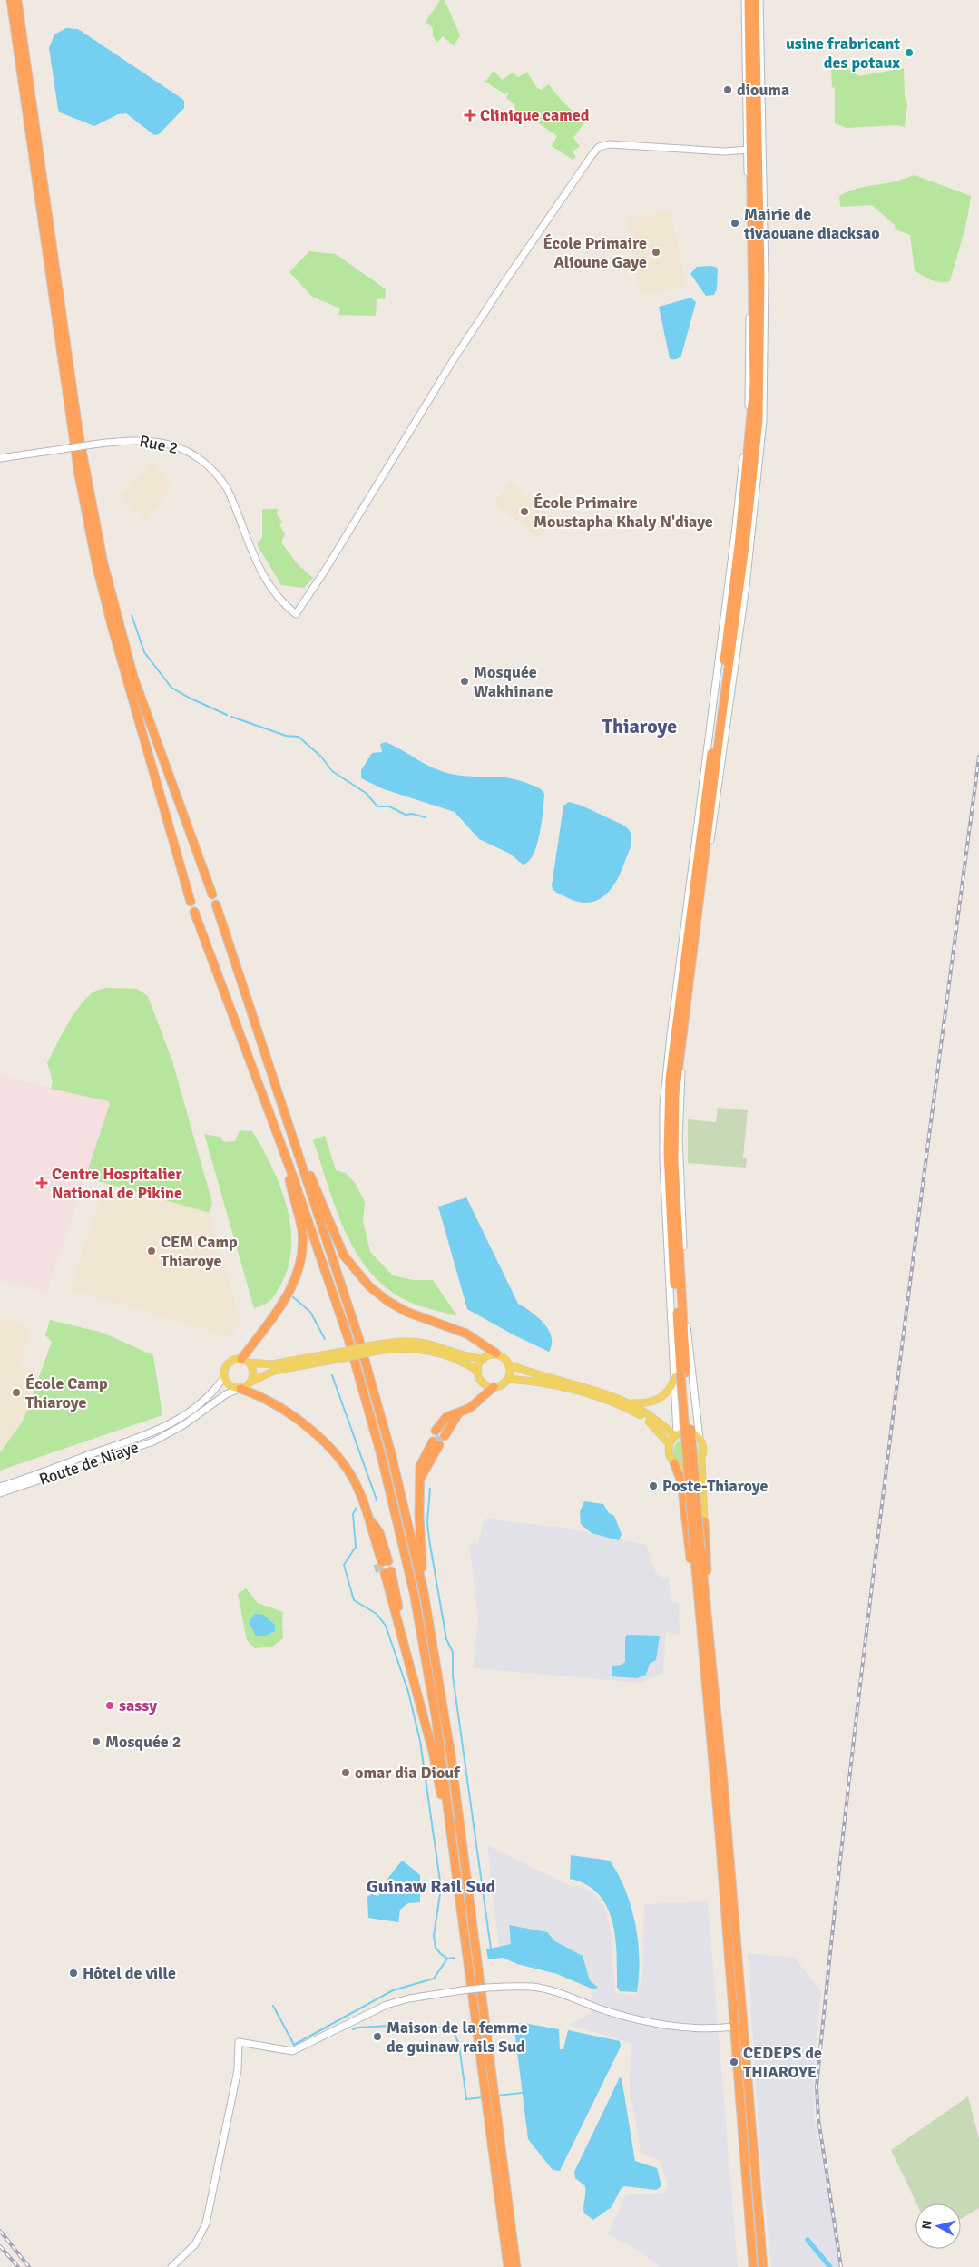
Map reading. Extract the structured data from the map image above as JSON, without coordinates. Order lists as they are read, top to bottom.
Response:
{
  "streets": {
    "street": ["Rue 2", "Route de Niaye"]
  },
  "districts": ["Thiaroye", "Guinaw Rail Sud"],
  "places": {
    "other": [
      "usine frabricant des potaux",
      "diouma",
      "Mairie de tivaouane diacksao",
      "École Primaire Alioune Gaye",
      "École Primaire Moustapha Khaly N'diaye",
      "Mosquée Wakhinane",
      "CEM Camp Thiaroye",
      "École Camp Thiaroye",
      "Poste-Thiaroye",
      "sassy",
      "Mosquée 2",
      "omar dia Diouf",
      "Hôtel de ville",
      "Maison de la femme de guinaw rails Sud",
      "CEDEPS de THIAROYE"
    ],
    "health": ["Clinique camed", "Centre Hospitalier National de Pikine"]
  },
  "north": "left"
}
